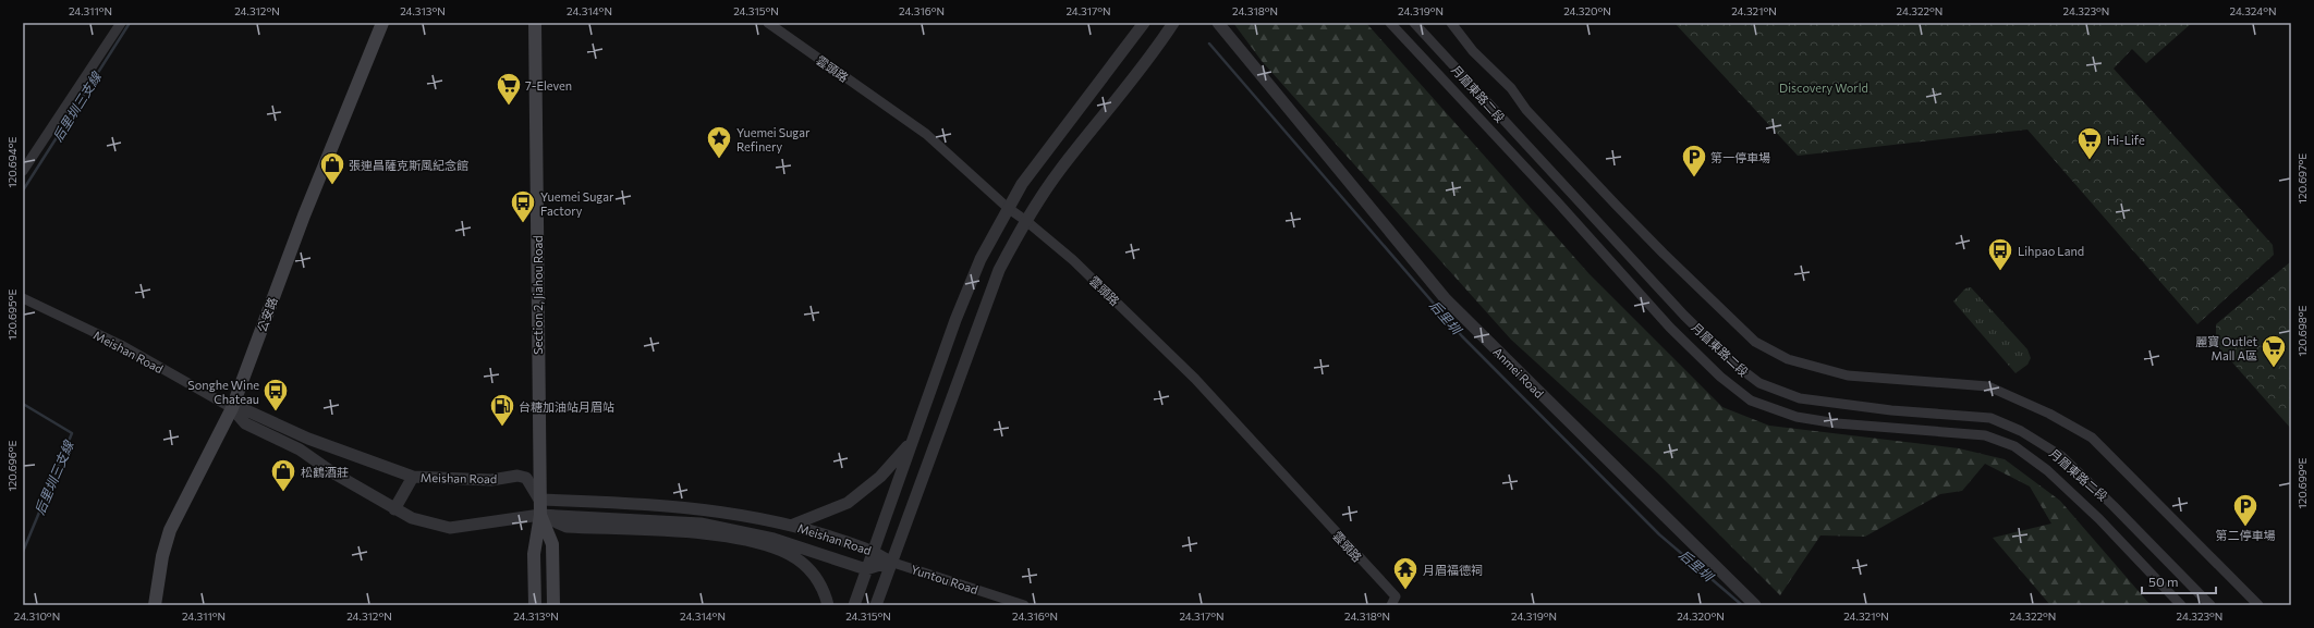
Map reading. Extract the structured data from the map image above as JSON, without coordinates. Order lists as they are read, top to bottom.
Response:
{
  "streets": {
    "main road": ["Section 2, Jiahou Road", "公安路"],
    "street": [
      "雲頭路",
      "月眉東路二段",
      "Meishan Road",
      "Anmei Road",
      "Yuntou Road"
    ]
  },
  "crossings": [
    ["Section 2, Jiahou Road", "Meishan Road"],
    ["公安路", "Meishan Road"],
    ["Meishan Road", "Yuntou Road"]
  ],
  "water": ["后里圳三支線", "后里圳"],
  "parks": ["Discovery World"],
  "places": {
    "supermarket": ["7-Eleven", "Hi-Life", "麗寶 Outlet Mall A區"],
    "place": ["Yuemei Sugar Refinery"],
    "parking": ["第一停車場", "第二停車場"],
    "shop": ["張連昌薩克斯風紀念館", "松鶴酒莊"],
    "bus stop": ["Yuemei Sugar Factory", "Lihpao Land", "Songhe Wine Chateau"],
    "fuel station": ["台糖加油站月眉站"],
    "temple": ["月眉福德祠"]
  },
  "scale_bar": "50 m",
  "coordinates": [
    "24.311°N",
    "24.312°N",
    "24.313°N",
    "24.314°N",
    "24.315°N",
    "24.316°N",
    "24.317°N",
    "24.318°N",
    "24.319°N",
    "24.320°N",
    "24.321°N",
    "24.322°N",
    "24.323°N",
    "24.324°N",
    "120.694°E",
    "120.697°E",
    "120.695°E",
    "120.698°E",
    "120.696°E",
    "120.699°E",
    "24.310°N"
  ]
}
